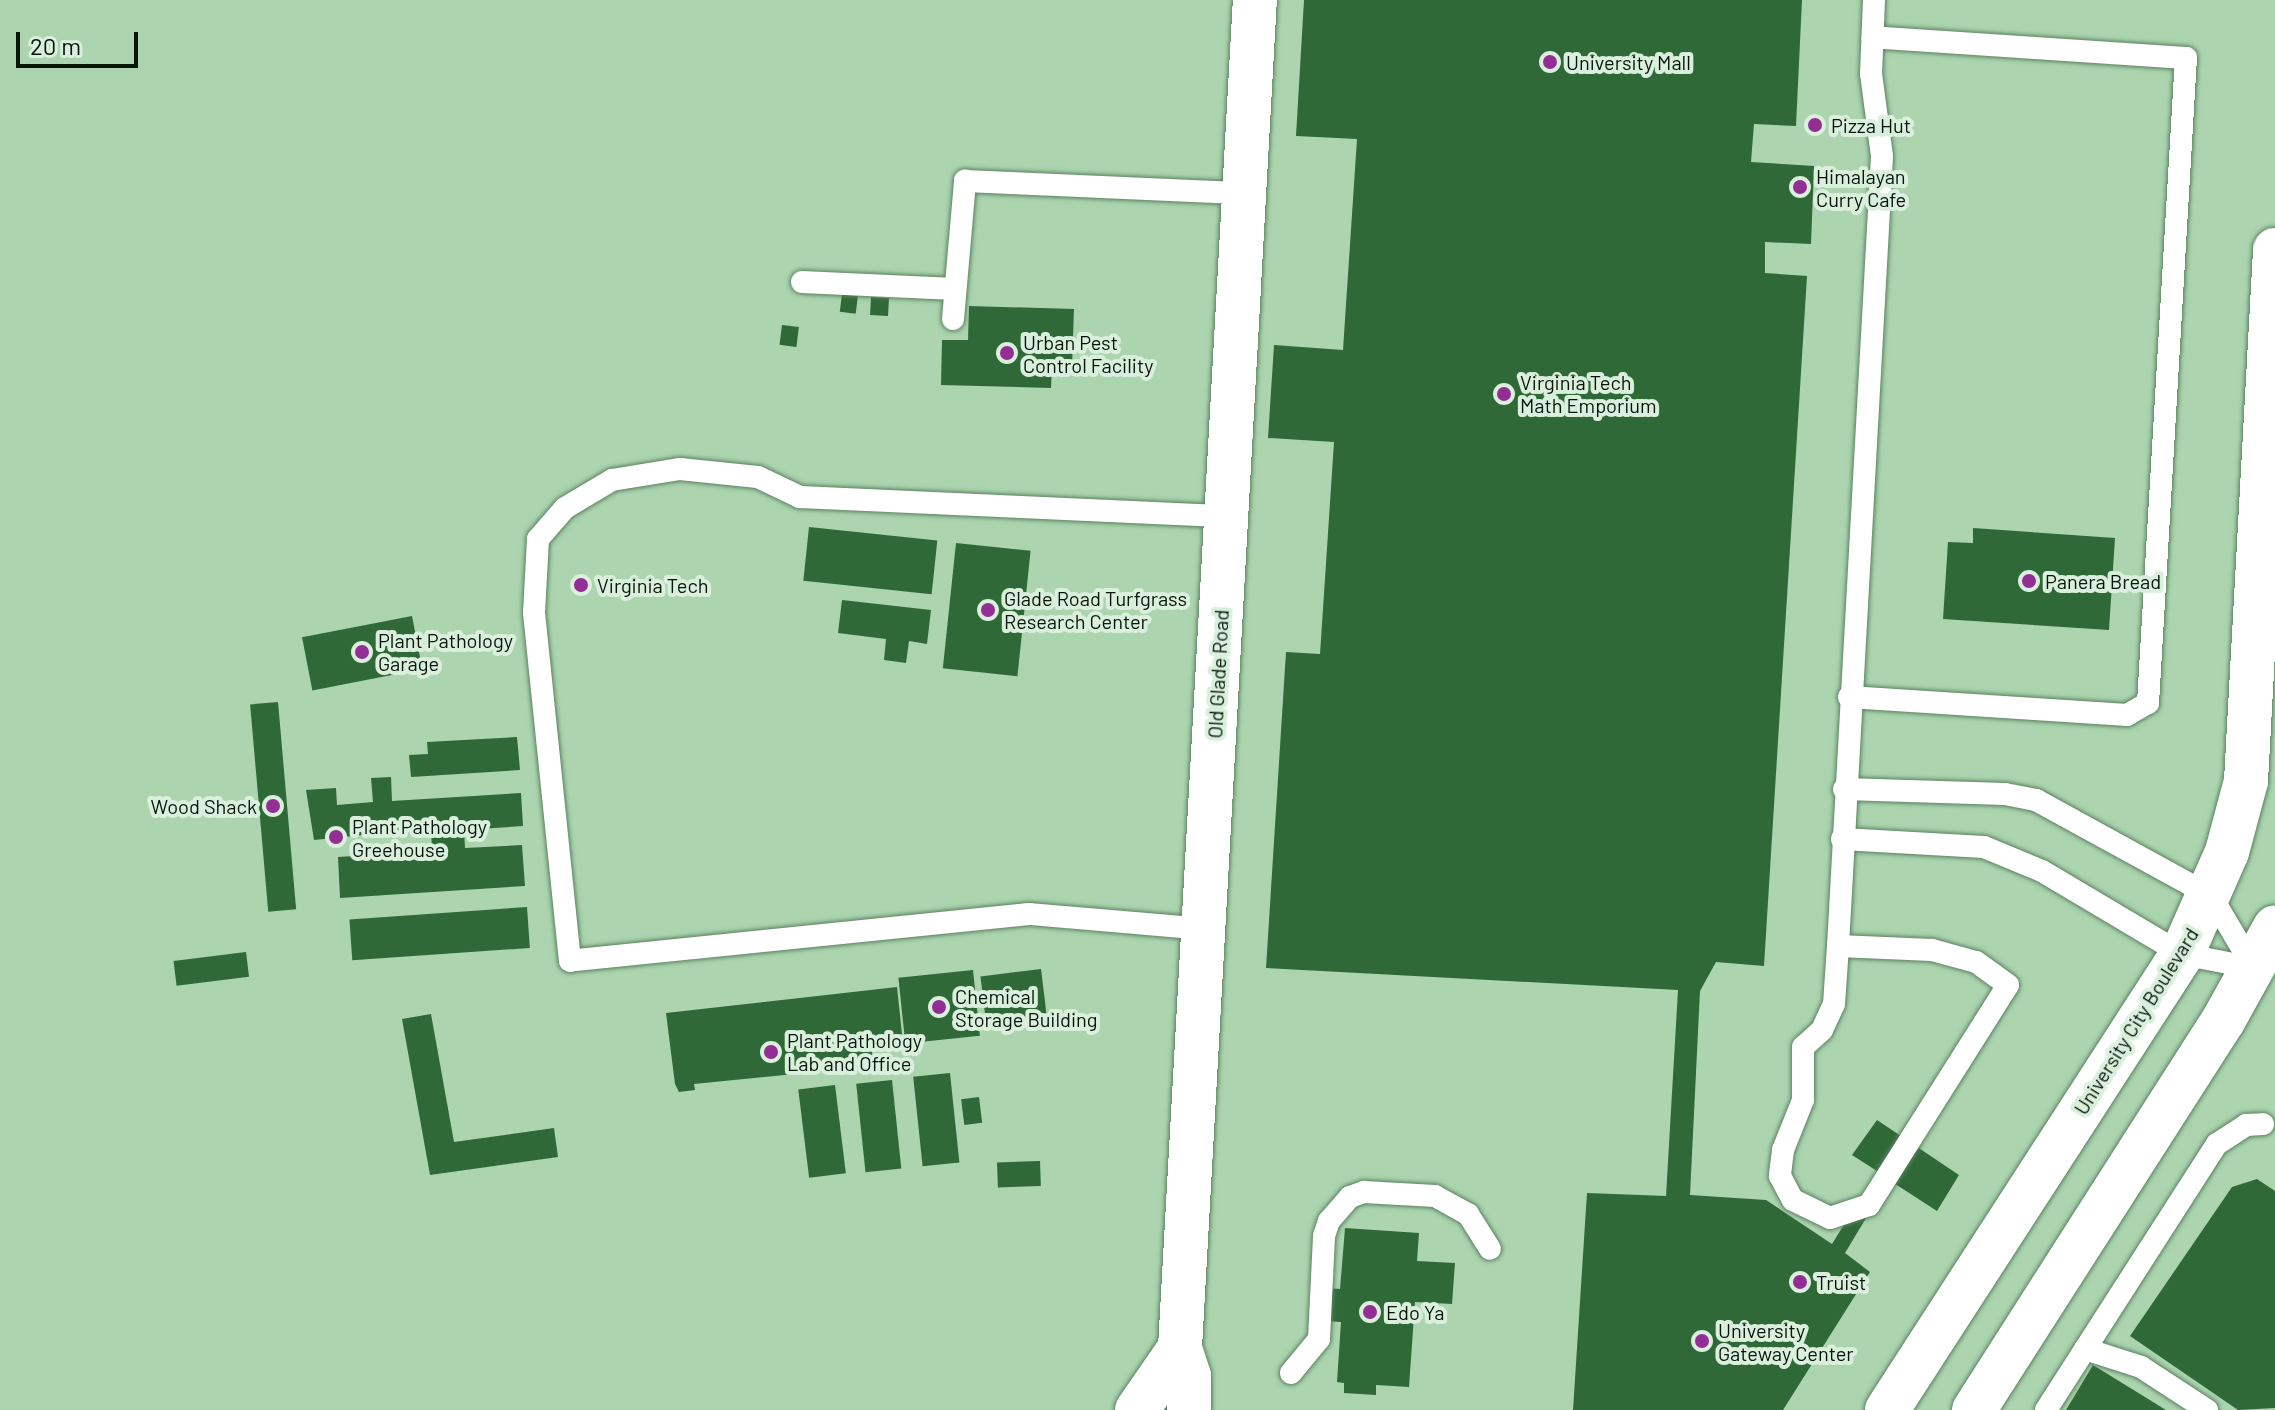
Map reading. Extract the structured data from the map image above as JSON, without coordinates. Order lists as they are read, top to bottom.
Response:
{
  "streets": {
    "main road": ["Old Glade Road", "University City Boulevard"]
  },
  "places": [
    "University Mall",
    "Pizza Hut",
    "Himalayan Curry Cafe",
    "Urban Pest Control Facility",
    "Virginia Tech Math Emporium",
    "Panera Bread",
    "Virginia Tech",
    "Glade Road Turfgrass Research Center",
    "Plant Pathology Garage",
    "Wood Shack",
    "Plant Pathology Greehouse",
    "Chemical Storage Building",
    "Plant Pathology Lab and Office",
    "Truist",
    "Edo Ya",
    "University Gateway Center"
  ],
  "scale_bar": "20 m"
}
